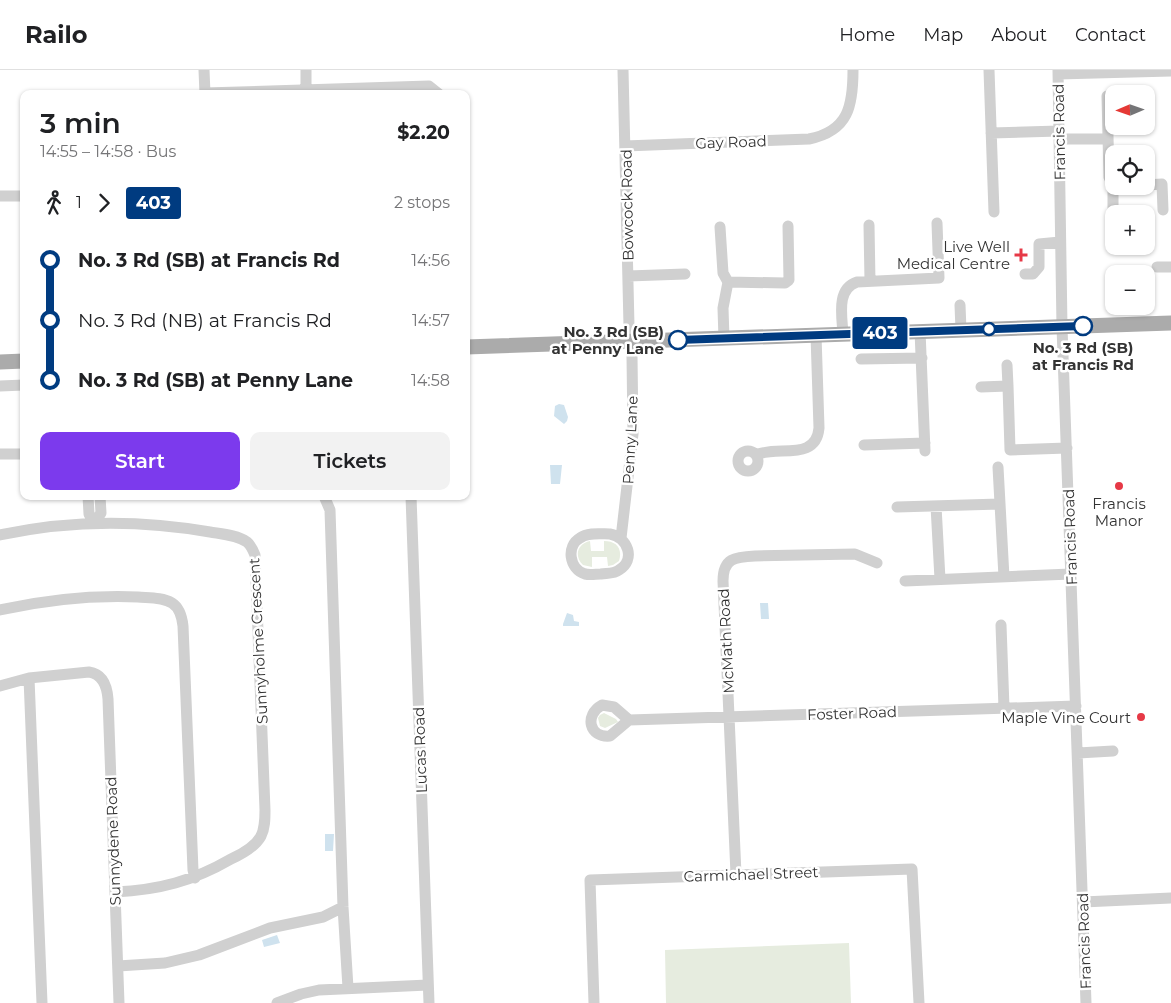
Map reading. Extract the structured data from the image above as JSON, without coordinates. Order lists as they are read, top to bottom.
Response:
{
  "streets": {
    "street": [
      "Francis Road",
      "Gay Road",
      "Bowcock Road",
      "Penny Lane",
      "Sunnyholme Crescent",
      "McMath Road",
      "Foster Road",
      "Lucas Road",
      "Sunnydene Road",
      "Carmichael Street"
    ]
  },
  "crossings": [
    ["Francis Road", "Foster Road"],
    ["Gay Road", "Bowcock Road"],
    ["Bowcock Road", "Penny Lane"],
    ["Sunnyholme Crescent", "Sunnydene Road"],
    ["McMath Road", "Foster Road"],
    ["McMath Road", "Carmichael Street"]
  ],
  "places": {
    "health": ["Live Well Medical Centre"],
    "other": [
      "No. 3 Rd (SB) at Francis Rd",
      "No. 3 Rd (SB) at Penny Lane",
      "Francis Manor",
      "Maple Vine Court"
    ]
  },
  "lines": ["bus line 403"],
  "north": "left",
  "page": {
    "header": "Railo",
    "nav": [
      "Home",
      "Map",
      "About",
      "Contact"
    ],
    "on_map": "403",
    "map_buttons": ["+", "−"],
    "heading": ["3 min", "14:55 – 14:58 · Bus", "$2.20"],
    "legs": ["1", "403", "2 stops"],
    "list": [
      {
        "name": "No. 3 Rd (SB) at Francis Rd",
        "value": "14:56"
      },
      {
        "name": "No. 3 Rd (NB) at Francis Rd",
        "value": "14:57"
      },
      {
        "name": "No. 3 Rd (SB) at Penny Lane",
        "value": "14:58"
      }
    ],
    "buttons": ["Start", "Tickets"]
  }
}
